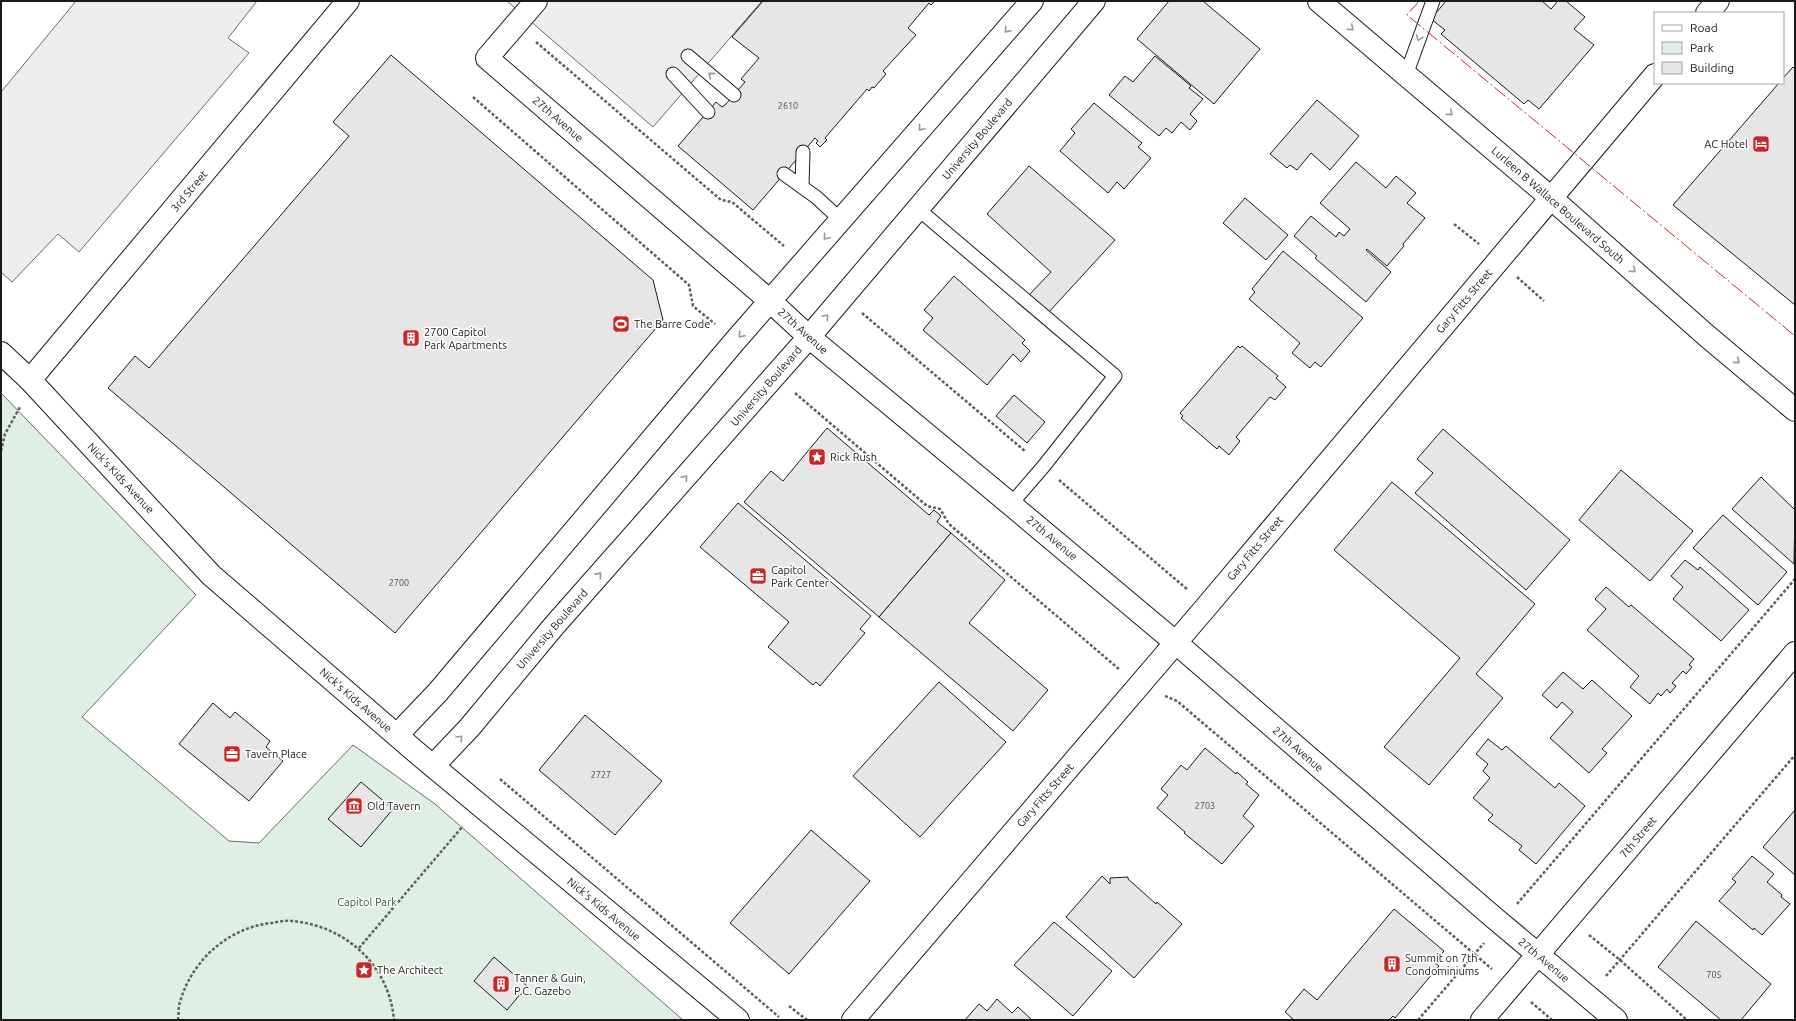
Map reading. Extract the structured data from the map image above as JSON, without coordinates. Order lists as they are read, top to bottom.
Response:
{
  "streets": {
    "main road": [
      "27th Avenue",
      "University Boulevard",
      "3rd Street",
      "Lurleen B Wallace Boulevard South",
      "Gary Fitts Street",
      "Nick's Kids Avenue",
      "7th Street"
    ]
  },
  "crossings": [
    ["27th Avenue", "University Boulevard"],
    ["27th Avenue", "Gary Fitts Street"],
    ["27th Avenue", "7th Street"],
    ["University Boulevard", "Nick's Kids Avenue"],
    ["3rd Street", "Nick's Kids Avenue"],
    ["Lurleen B Wallace Boulevard South", "Gary Fitts Street"]
  ],
  "one_way": ["Lurleen B Wallace Boulevard South"],
  "parks": ["Capitol Park"],
  "places": {
    "hotel": ["AC Hotel"],
    "sports": ["The Barre Code"],
    "building": ["2700 Capitol Park Apartments", "Summit on 7th Condominiums", "Tanner & Guin, P.C. Gazebo"],
    "place": ["Rick Rush", "The Architect"],
    "office": ["Capitol Park Center", "Tavern Place"],
    "museum": ["Old Tavern"]
  },
  "house_numbers": [
    "2610",
    "2700",
    "2727",
    "2703",
    "705"
  ],
  "legend": ["Road", "Park", "Building"]
}
